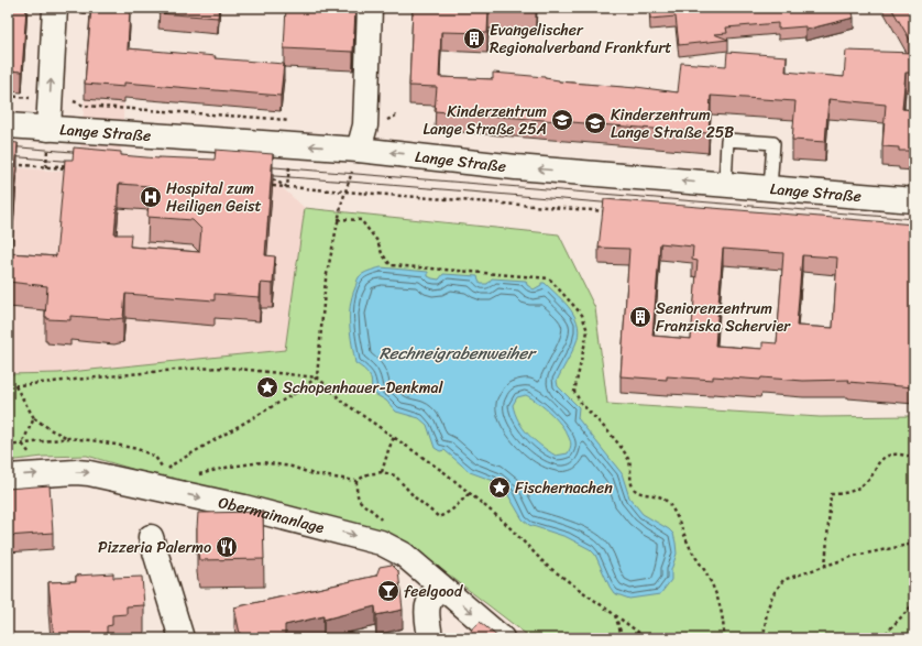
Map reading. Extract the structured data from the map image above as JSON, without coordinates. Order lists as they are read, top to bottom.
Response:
{
  "streets": {
    "main road": ["Lange Straße", "Obermainanlage"]
  },
  "one_way": ["Lange Straße", "Obermainanlage"],
  "water": ["Rechneigrabenweiher"],
  "places": {
    "building": ["Evangelischer Regionalverband Frankfurt", "Seniorenzentrum Franziska Schervier"],
    "school or university": ["Kinderzentrum Lange Straße 25A", "Kinderzentrum Lange Straße 25B"],
    "hospital": ["Hospital zum Heiligen Geist"],
    "place": ["Schopenhauer-Denkmal", "Fischernachen"],
    "restaurant": ["Pizzeria Palermo"],
    "bar": ["feelgood"]
  }
}
